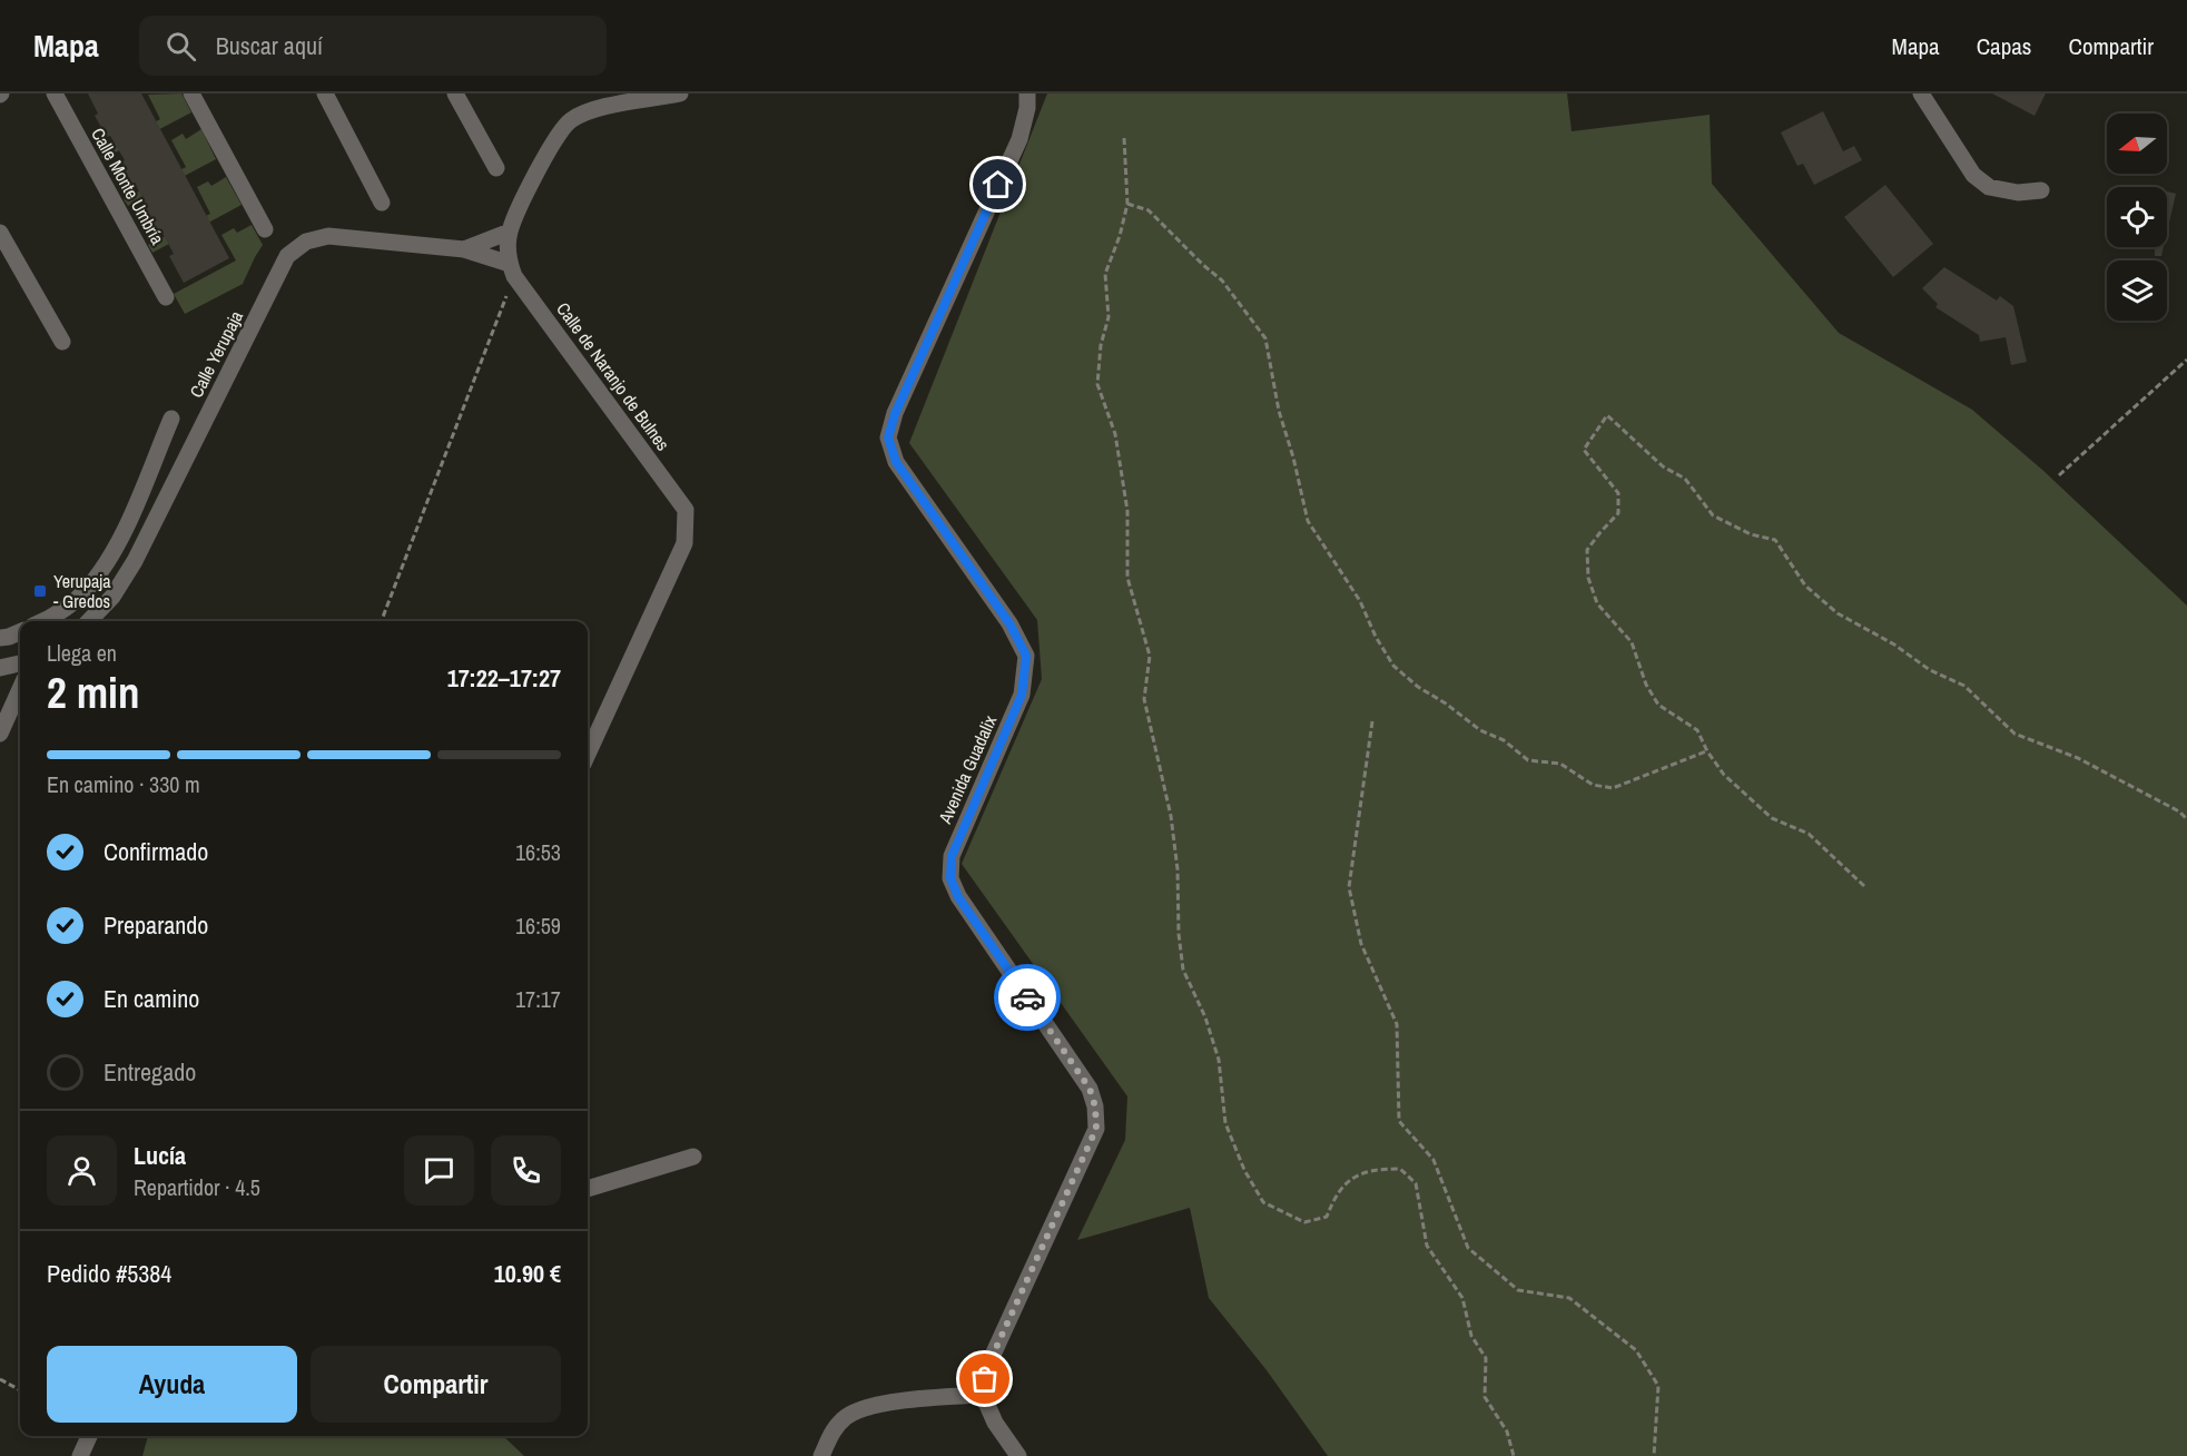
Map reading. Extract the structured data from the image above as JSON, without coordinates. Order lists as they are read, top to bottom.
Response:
{
  "streets": {
    "street": [
      "Calle Monte Umbría",
      "Calle Yerupaja",
      "Calle de Naranjo de Bulnes",
      "Avenida Guadalix"
    ]
  },
  "crossings": [
    ["Calle Yerupaja", "Calle de Naranjo de Bulnes"]
  ],
  "places": {
    "transit": ["Yerupaja - Gredos"]
  },
  "north": "left",
  "page": {
    "header": "Mapa",
    "search": "Buscar aquí",
    "nav": ["Mapa", "Capas", "Compartir"],
    "heading": ["2 min", "Llega en", "17:22–17:27"],
    "panel": [
      "Lucía",
      "Repartidor · 4.5",
      "Pedido #5384",
      "10.90 €"
    ],
    "bar": "En camino · 330 m",
    "list": [
      ["Confirmado", "16:53"],
      ["Preparando", "16:59"],
      ["En camino", "17:17"],
      "Entregado"
    ],
    "buttons": ["Ayuda", "Compartir"]
  }
}
